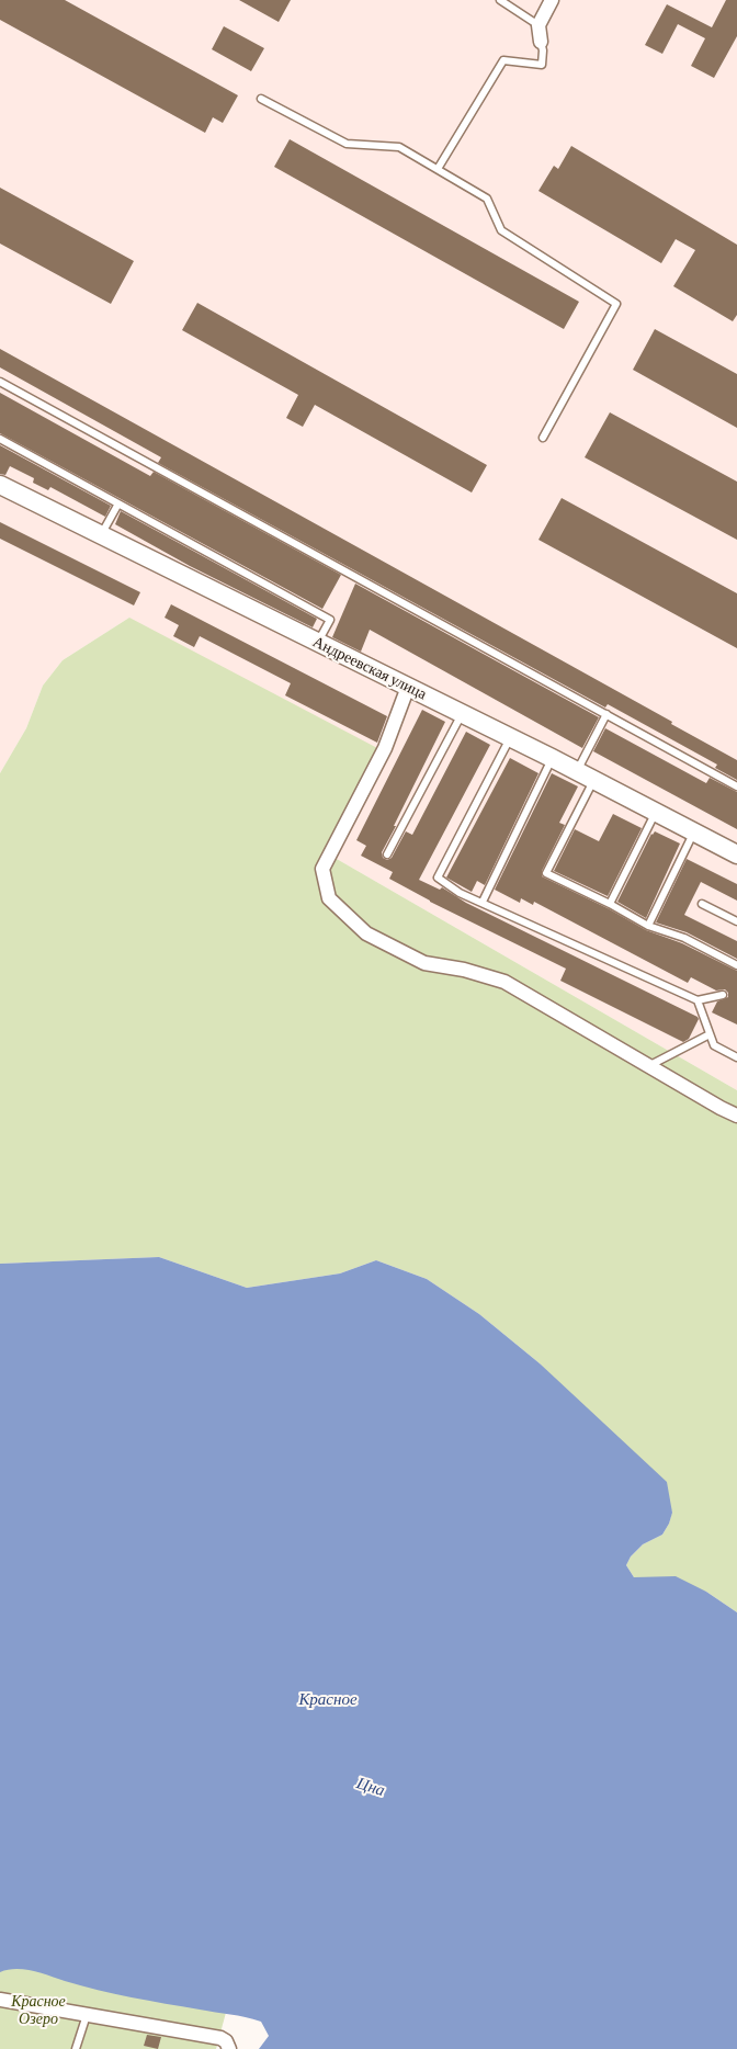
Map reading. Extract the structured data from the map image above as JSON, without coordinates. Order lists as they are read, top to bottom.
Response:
{
  "streets": {
    "street": ["Андреевская улица"]
  },
  "water": ["Красное", "Цна"],
  "parks": ["Красное Озеро"]
}
